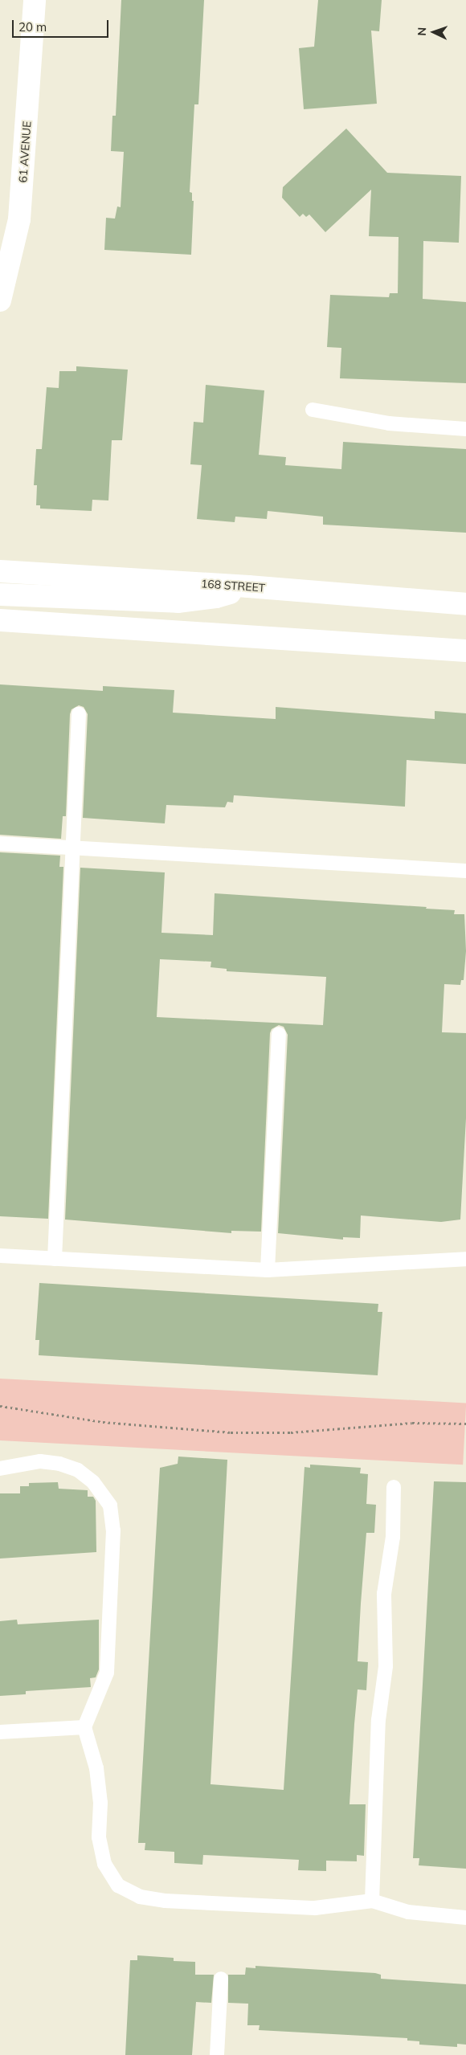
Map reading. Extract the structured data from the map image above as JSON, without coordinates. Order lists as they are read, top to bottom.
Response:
{
  "streets": {
    "main road": ["61 AVENUE", "168 STREET"]
  },
  "scale_bar": "20 m",
  "north": "left"
}
